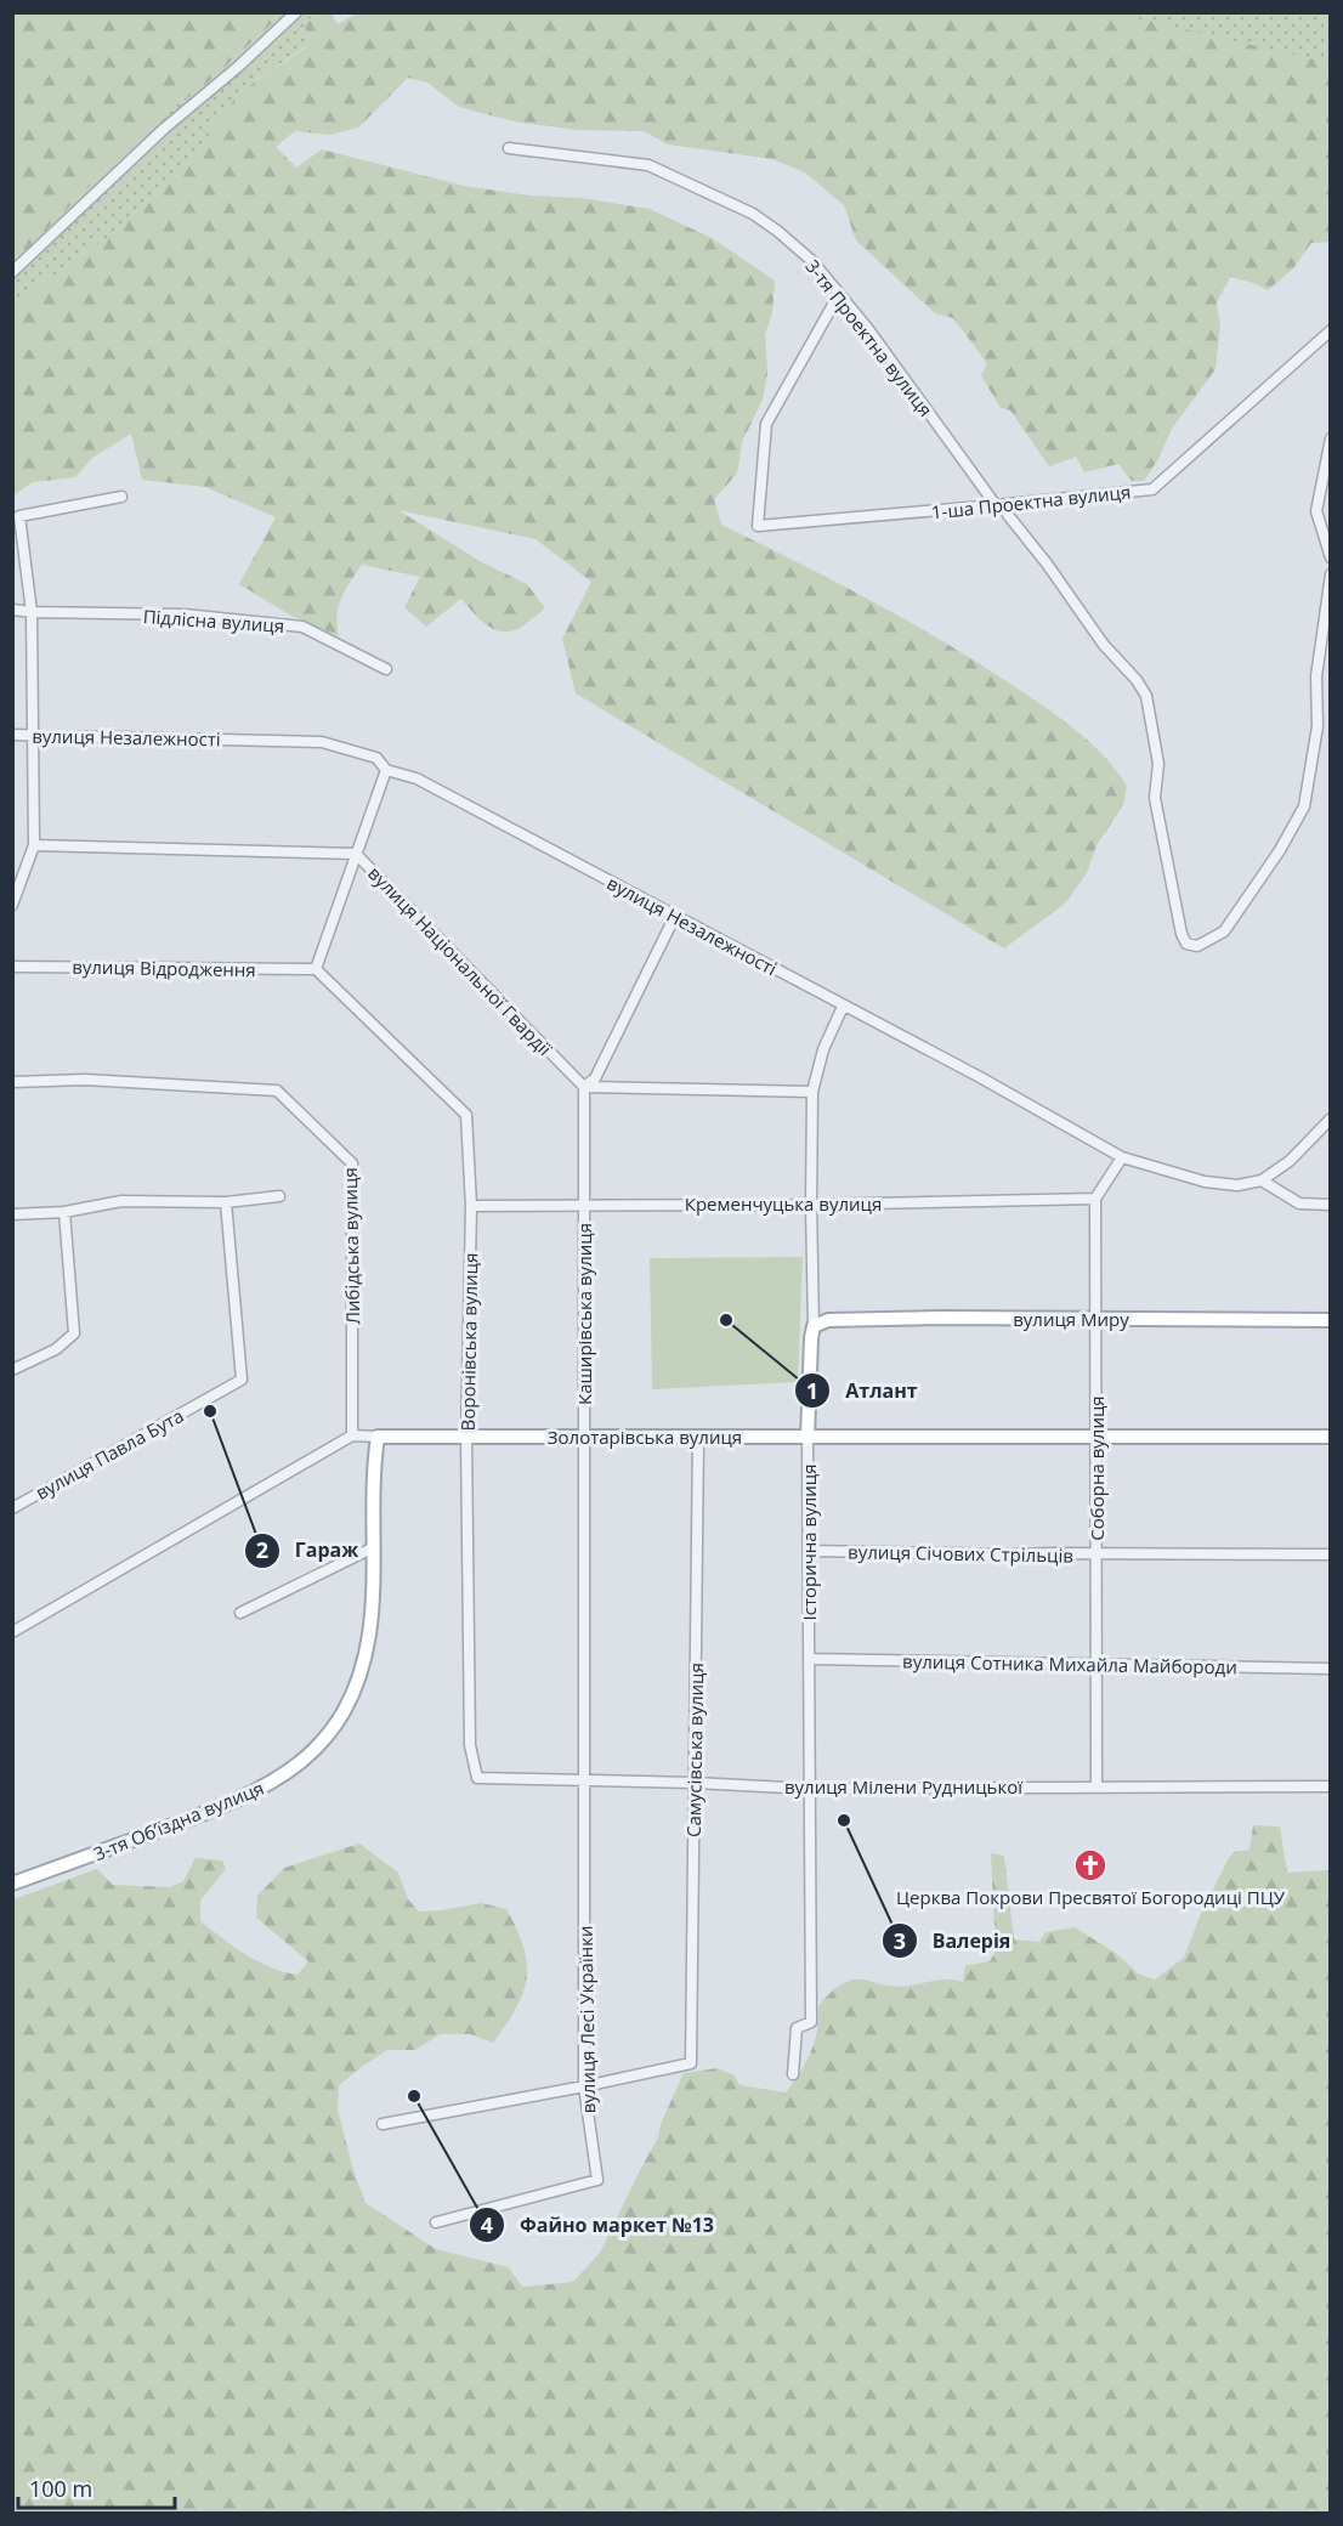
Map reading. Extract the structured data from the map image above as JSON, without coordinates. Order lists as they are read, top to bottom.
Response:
{
  "streets": {
    "main road": [
      "вулиця Миру",
      "Золотарівська вулиця",
      "Історична вулиця",
      "3-тя Обʼїздна вулиця"
    ],
    "street": [
      "3-тя Проектна вулиця",
      "1-ша Проектна вулиця",
      "Підлісна вулиця",
      "вулиця Незалежності",
      "вулиця Національної Гвардії",
      "вулиця Відродження",
      "Кременчуцька вулиця",
      "Либідська вулиця",
      "Каширівська вулиця",
      "Воронівська вулиця",
      "вулиця Павла Бута",
      "Соборна вулиця",
      "вулиця Січових Стрільців",
      "вулиця Сотника Михайла Майбороди",
      "Самусівська вулиця",
      "вулиця Мілени Рудницької",
      "вулиця Лесі Українки"
    ]
  },
  "crossings": [
    ["3-тя Проектна вулиця", "1-ша Проектна вулиця"],
    ["вулиця Незалежності", "Історична вулиця"],
    ["вулиця Національної Гвардії", "Каширівська вулиця"],
    ["вулиця Відродження", "Воронівська вулиця"],
    ["Кременчуцька вулиця", "Каширівська вулиця"],
    ["Кременчуцька вулиця", "Воронівська вулиця"],
    ["Кременчуцька вулиця", "Соборна вулиця"],
    ["Кременчуцька вулиця", "Історична вулиця"],
    ["Либідська вулиця", "Золотарівська вулиця"],
    ["Каширівська вулиця", "Золотарівська вулиця"],
    ["Каширівська вулиця", "вулиця Мілени Рудницької"],
    ["Каширівська вулиця", "вулиця Лесі Українки"],
    ["вулиця Миру", "Соборна вулиця"],
    ["вулиця Миру", "Історична вулиця"],
    ["Воронівська вулиця", "Золотарівська вулиця"],
    ["Воронівська вулиця", "вулиця Мілени Рудницької"],
    ["Золотарівська вулиця", "Соборна вулиця"],
    ["Золотарівська вулиця", "Історична вулиця"],
    ["Золотарівська вулиця", "Самусівська вулиця"],
    ["Золотарівська вулиця", "3-тя Обʼїздна вулиця"],
    ["Соборна вулиця", "вулиця Січових Стрільців"],
    ["Соборна вулиця", "вулиця Сотника Михайла Майбороди"],
    ["Соборна вулиця", "вулиця Мілени Рудницької"],
    ["Історична вулиця", "вулиця Січових Стрільців"],
    ["Історична вулиця", "вулиця Сотника Михайла Майбороди"],
    ["Історична вулиця", "вулиця Мілени Рудницької"],
    ["Самусівська вулиця", "вулиця Мілени Рудницької"],
    ["Самусівська вулиця", "вулиця Лесі Українки"],
    ["вулиця Мілени Рудницької", "вулиця Лесі Українки"]
  ],
  "places": {
    "other": [
      "Атлант",
      "Гараж",
      "Валерія",
      "Файно маркет №13"
    ],
    "church": ["Церква Покрови Пресвятої Богородиці ПЦУ"]
  },
  "scale_bar": "100 m"
}
